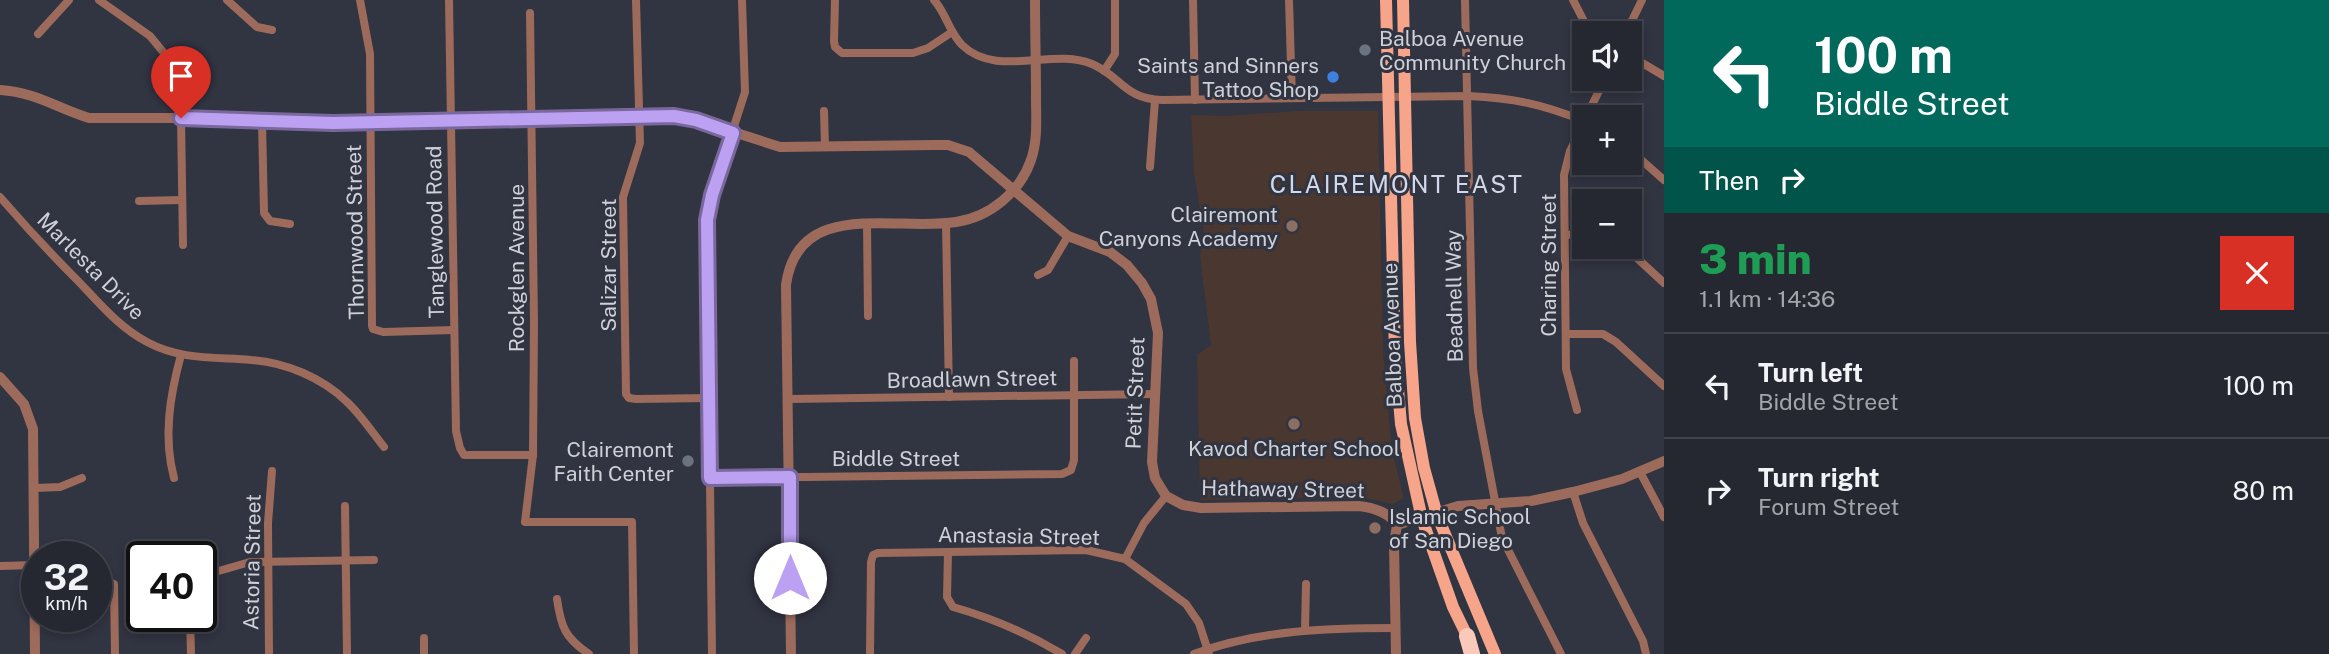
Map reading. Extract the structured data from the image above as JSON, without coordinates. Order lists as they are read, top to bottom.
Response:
{
  "streets": {
    "main road": ["Balboa Avenue"],
    "street": [
      "Thornwood Street",
      "Tanglewood Road",
      "Salizar Street",
      "Charing Street",
      "Marlesta Drive",
      "Rockglen Avenue",
      "Beadnell Way",
      "Broadlawn Street",
      "Petit Street",
      "Biddle Street",
      "Hathaway Street",
      "Anastasia Street",
      "Astoria Street"
    ]
  },
  "crossings": [
    ["Thornwood Street", "Tanglewood Road"],
    ["Thornwood Street", "Petit Street"],
    ["Tanglewood Road", "Rockglen Avenue"],
    ["Tanglewood Road", "Petit Street"],
    ["Salizar Street", "Petit Street"],
    ["Rockglen Avenue", "Petit Street"],
    ["Broadlawn Street", "Petit Street"],
    ["Broadlawn Street", "Biddle Street"],
    ["Petit Street", "Hathaway Street"]
  ],
  "districts": ["CLAIREMONT EAST"],
  "places": [
    "Balboa Avenue Community Church",
    "Saints and Sinners Tattoo Shop",
    "Clairemont Canyons Academy",
    "Kavod Charter School",
    "Clairemont Faith Center",
    "Islamic School of San Diego"
  ],
  "page": {
    "turn": ["100 m", "Biddle Street"],
    "map_buttons": ["+", "−"],
    "then": "Then",
    "heading": ["3 min", "1.1 km · 14:36"],
    "list": [
      {
        "name": "Turn left",
        "note": "Biddle Street",
        "value": "100 m"
      },
      {
        "name": "Turn right",
        "note": "Forum Street",
        "value": "80 m"
      }
    ],
    "speed": "32 km/h",
    "limit": "40"
  }
}
